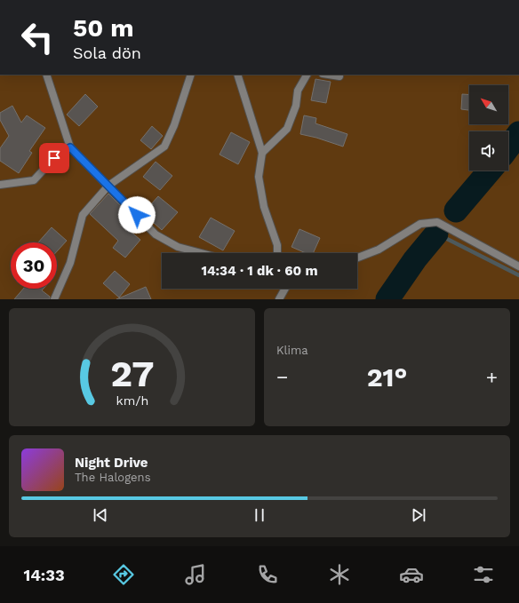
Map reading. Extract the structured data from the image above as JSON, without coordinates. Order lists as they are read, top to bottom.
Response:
{
  "north": "top left",
  "page": {
    "turn": ["50 m", "Sola dön"],
    "limit": "30",
    "trip": "14:34 · 1 dk · 60 m",
    "tile": "Klima",
    "heat": ["−", "21°", "+"],
    "song": ["Night Drive", "The Halogens"],
    "tabs": "14:33",
    "gauge": ["27", "km/h"]
  }
}
